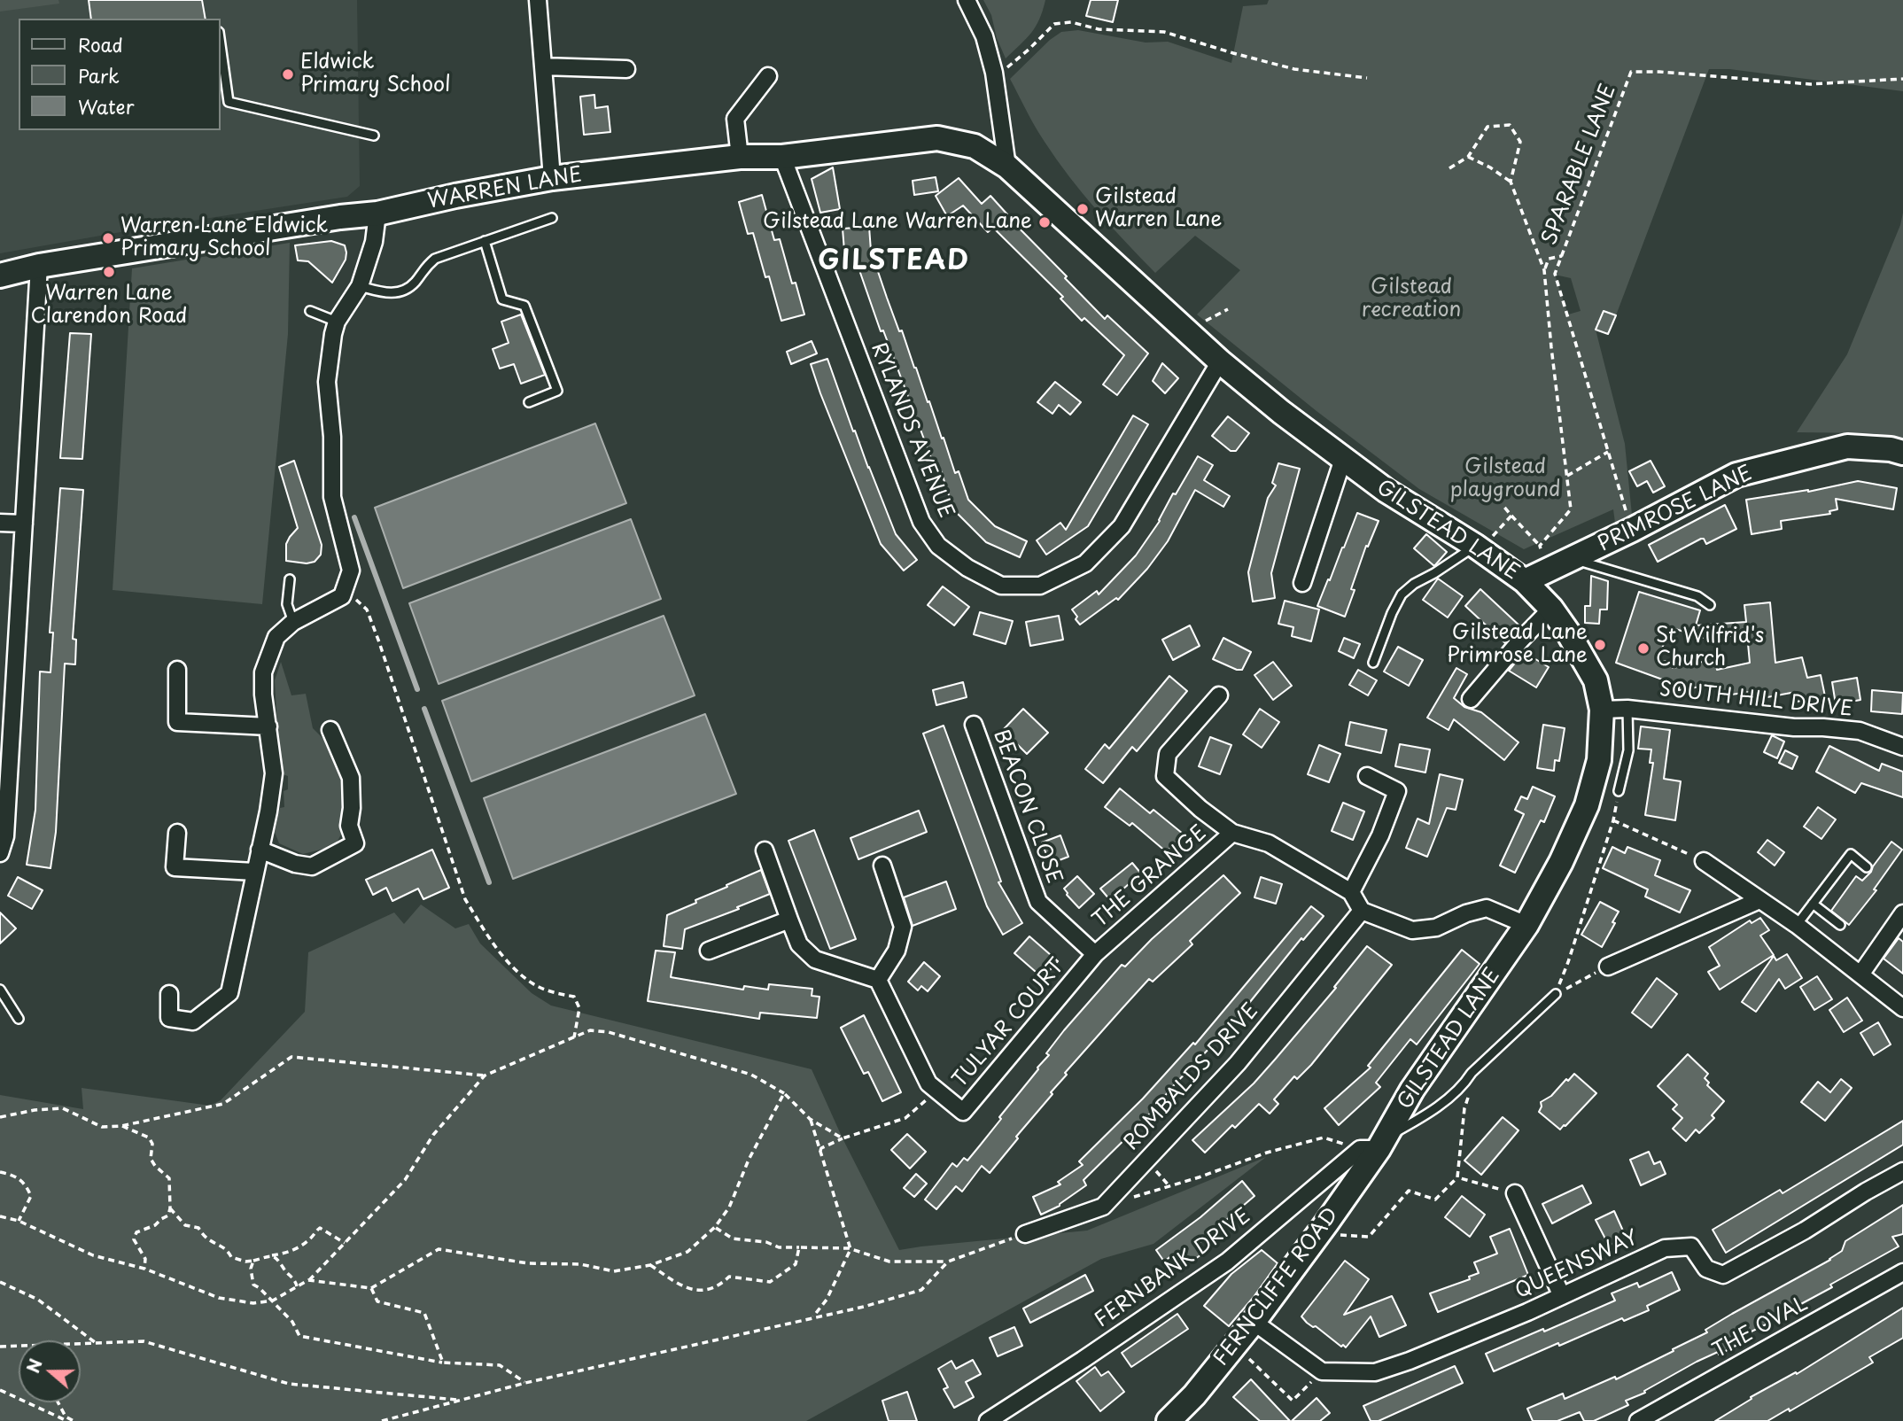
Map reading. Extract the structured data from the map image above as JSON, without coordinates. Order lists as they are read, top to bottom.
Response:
{
  "streets": {
    "street": [
      "WARREN LANE",
      "RYLANDS AVENUE",
      "PRIMROSE LANE",
      "GILSTEAD LANE",
      "SOUTH HILL DRIVE",
      "BEACON CLOSE",
      "THE GRANGE",
      "TULYAR COURT",
      "ROMBALDS DRIVE",
      "QUEENSWAY",
      "FERNBANK DRIVE",
      "FERNCLIFFE ROAD",
      "THE OVAL"
    ],
    "path": ["SPARABLE LANE"]
  },
  "crossings": [
    ["SPARABLE LANE", "PRIMROSE LANE"],
    ["WARREN LANE", "RYLANDS AVENUE"],
    ["WARREN LANE", "GILSTEAD LANE"],
    ["RYLANDS AVENUE", "GILSTEAD LANE"],
    ["PRIMROSE LANE", "GILSTEAD LANE"],
    ["GILSTEAD LANE", "SOUTH HILL DRIVE"],
    ["GILSTEAD LANE", "FERNBANK DRIVE"],
    ["GILSTEAD LANE", "FERNCLIFFE ROAD"],
    ["BEACON CLOSE", "THE GRANGE"],
    ["BEACON CLOSE", "TULYAR COURT"],
    ["THE GRANGE", "TULYAR COURT"],
    ["FERNBANK DRIVE", "FERNCLIFFE ROAD"]
  ],
  "districts": ["GILSTEAD"],
  "parks": ["Gilstead recreation", "Gilstead playground"],
  "places": [
    "Eldwick Primary School",
    "Gilstead Warren Lane",
    "Gilstead Lane Warren Lane",
    "Warren Lane Eldwick Primary School",
    "Warren Lane Clarendon Road",
    "Gilstead Lane Primrose Lane",
    "St Wilfrid's Church"
  ],
  "legend": ["Road", "Park", "Water"],
  "north": "left"
}
